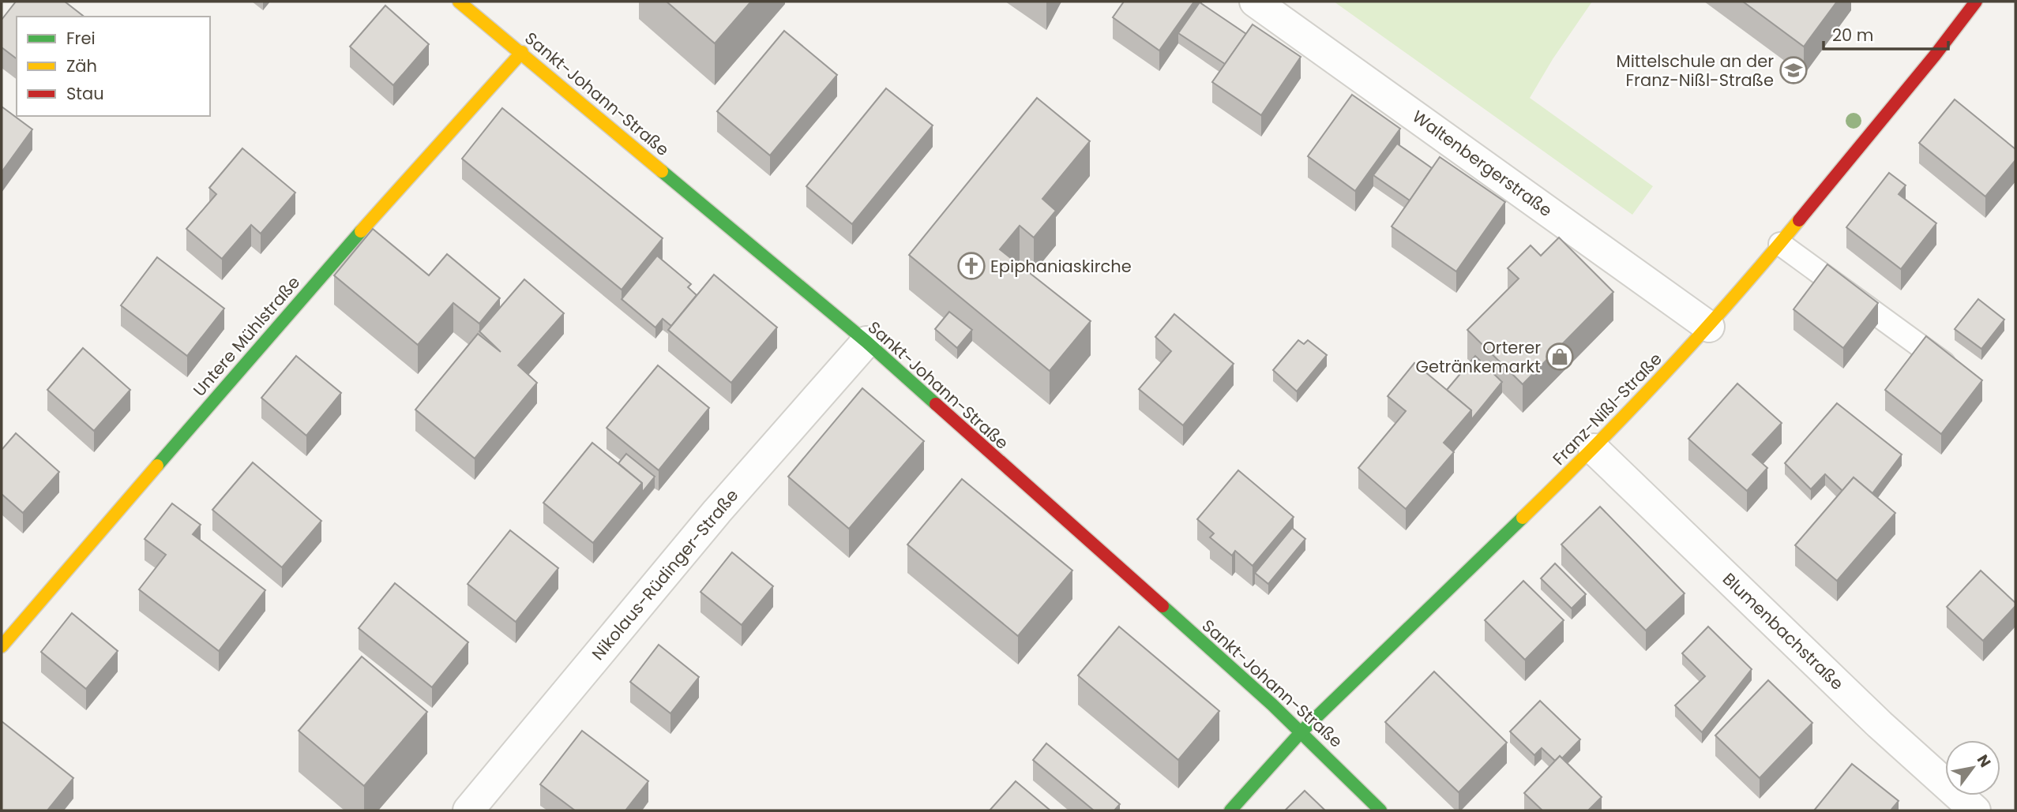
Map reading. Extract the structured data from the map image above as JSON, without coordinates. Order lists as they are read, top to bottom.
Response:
{
  "streets": {
    "street": [
      "Sankt-Johann-Straße",
      "Waltenbergerstraße",
      "Untere Mühlstraße",
      "Franz-Nißl-Straße",
      "Nikolaus-Rüdinger-Straße",
      "Blumenbachstraße"
    ]
  },
  "crossings": [
    ["Sankt-Johann-Straße", "Untere Mühlstraße"],
    ["Sankt-Johann-Straße", "Franz-Nißl-Straße"],
    ["Sankt-Johann-Straße", "Nikolaus-Rüdinger-Straße"],
    ["Waltenbergerstraße", "Franz-Nißl-Straße"],
    ["Franz-Nißl-Straße", "Blumenbachstraße"]
  ],
  "places": {
    "school or university": ["Mittelschule an der Franz-Nißl-Straße"],
    "church": ["Epiphaniaskirche"],
    "shop": ["Orterer Getränkemarkt"]
  },
  "legend": ["Frei", "Zäh", "Stau"],
  "scale_bar": "20 m",
  "north": "top right"
}
